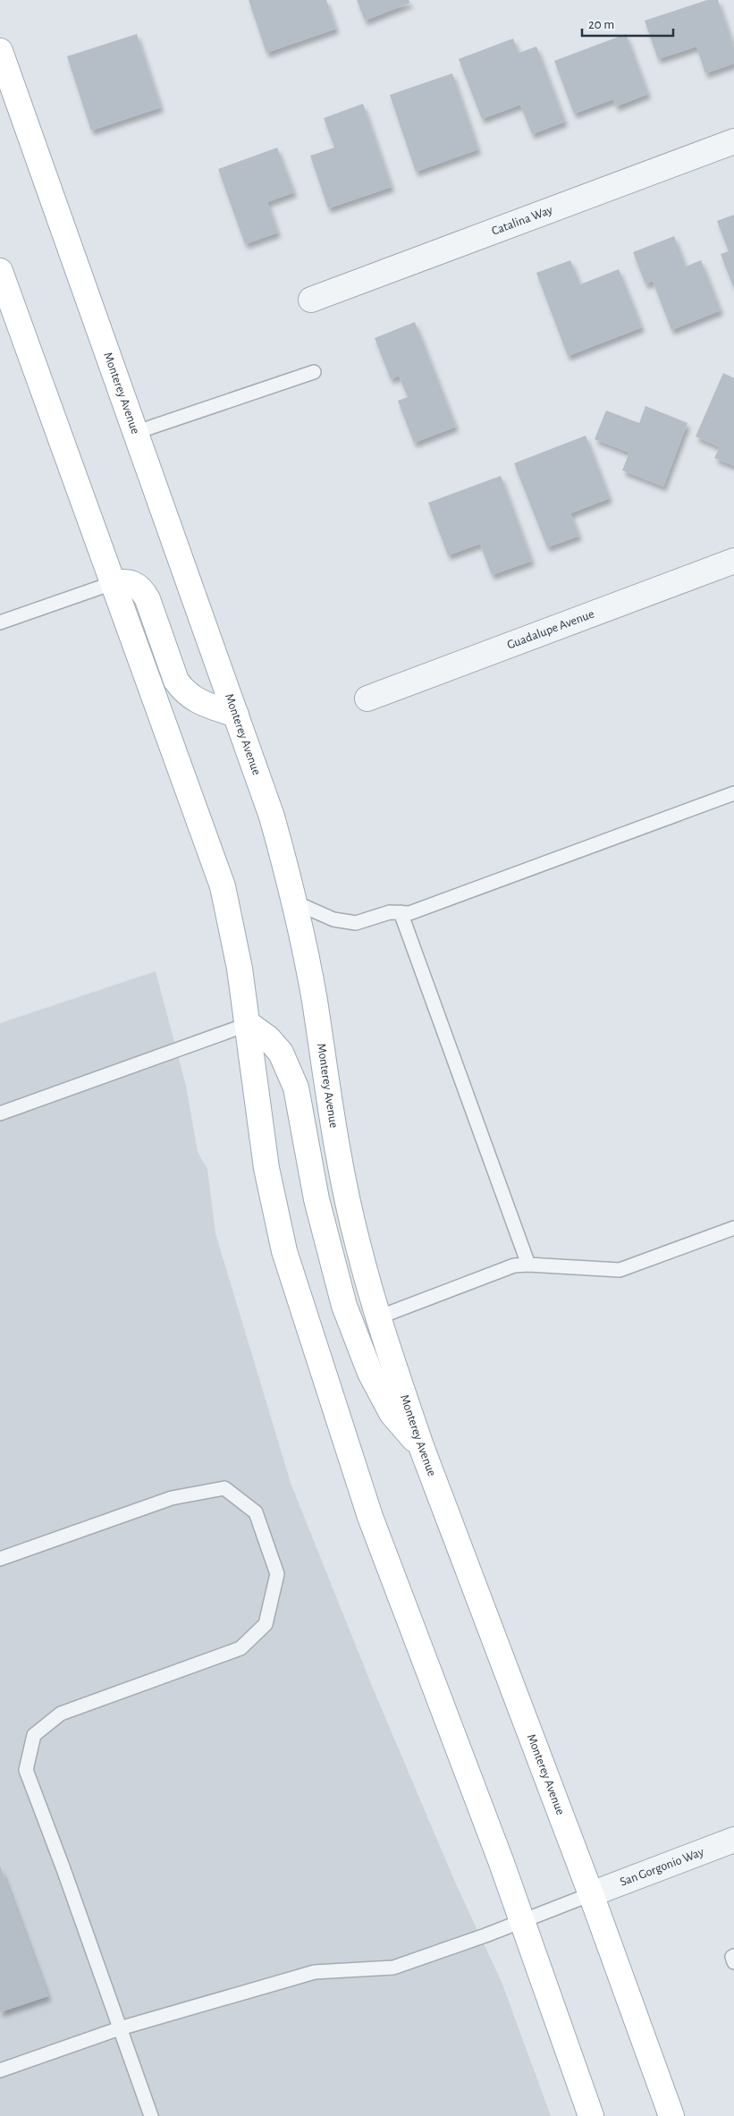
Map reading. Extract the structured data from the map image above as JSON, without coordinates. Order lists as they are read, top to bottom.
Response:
{
  "streets": {
    "main road": ["Monterey Avenue"],
    "street": ["Catalina Way", "Guadalupe Avenue", "San Gorgonio Way"]
  },
  "crossings": [
    ["Monterey Avenue", "San Gorgonio Way"]
  ],
  "scale_bar": "20 m"
}
